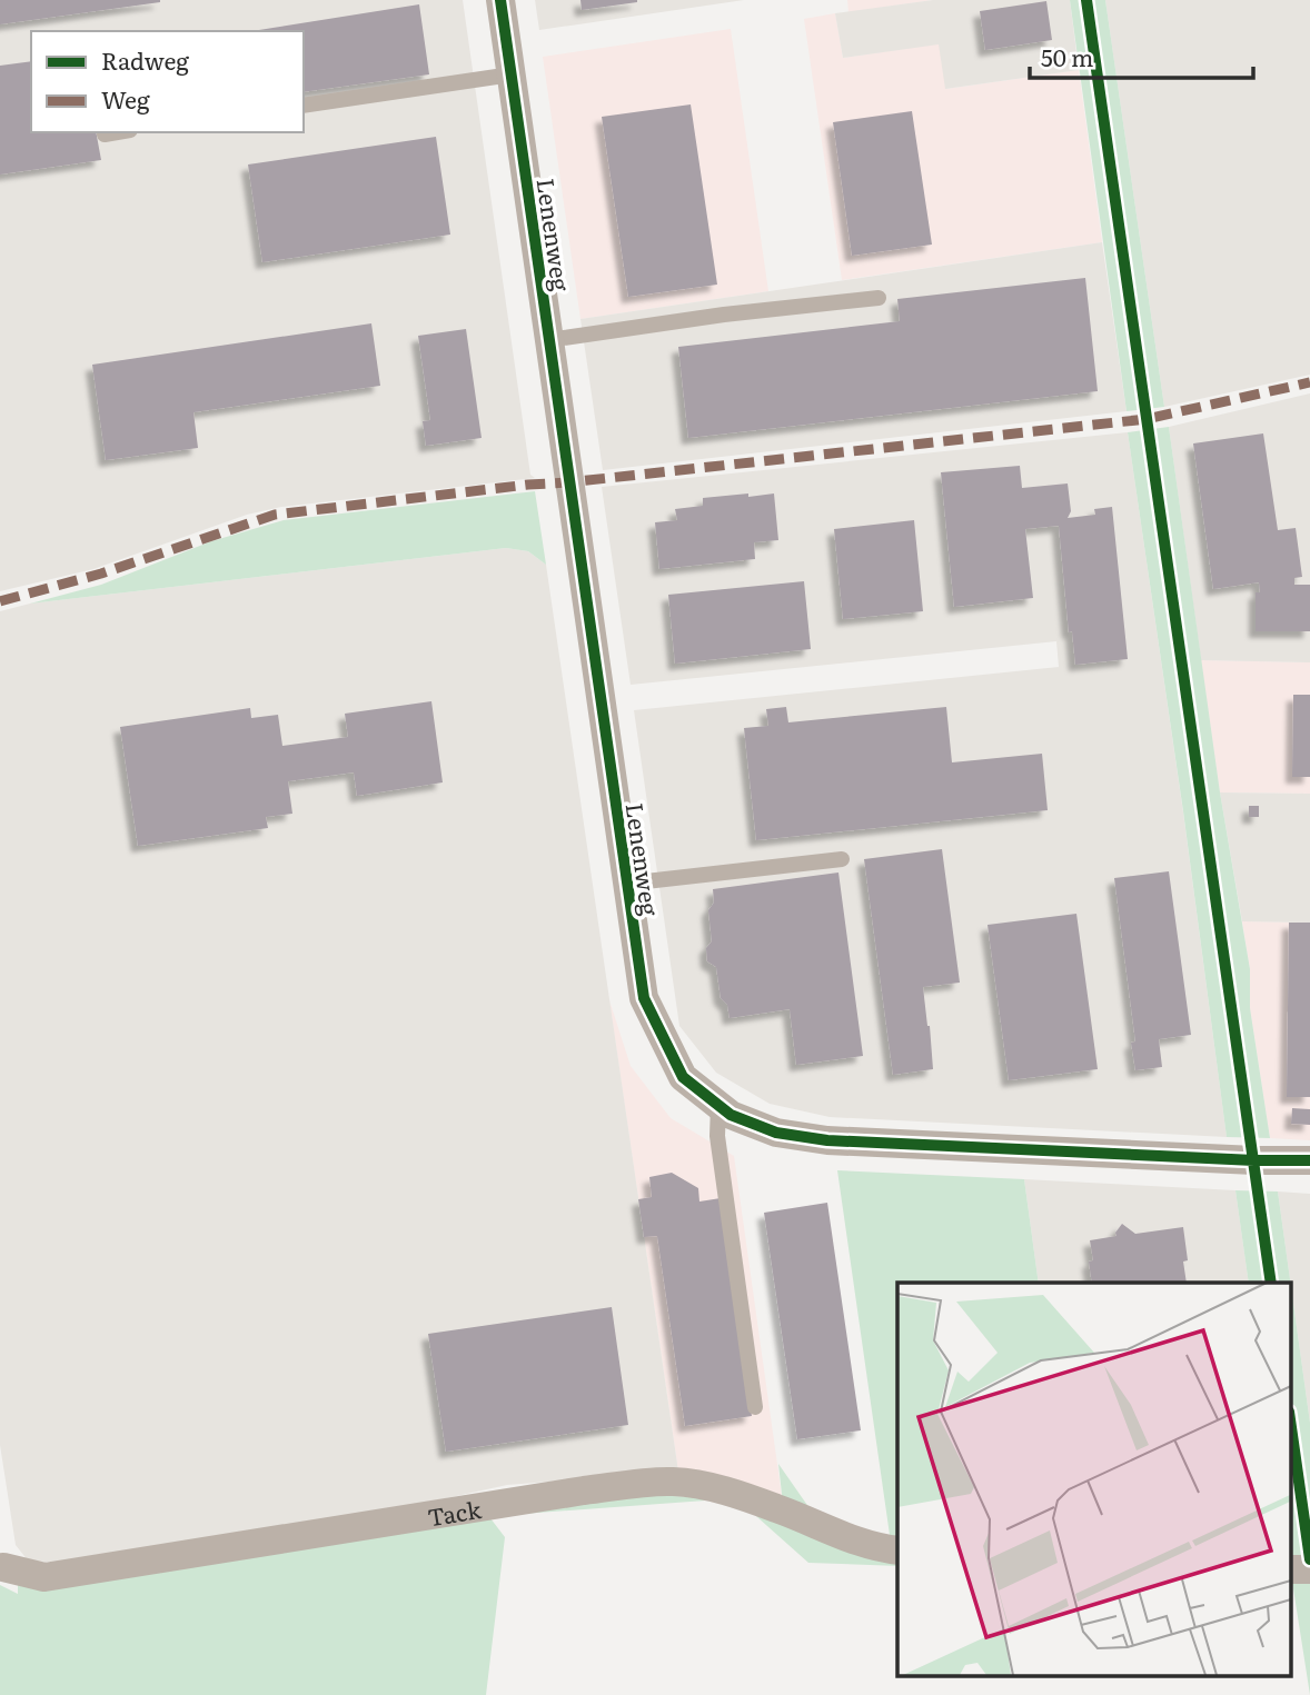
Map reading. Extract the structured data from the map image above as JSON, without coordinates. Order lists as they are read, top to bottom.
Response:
{
  "streets": {
    "street": ["Lenenweg", "Tack"]
  },
  "legend": ["Radweg", "Weg"],
  "scale_bar": "50 m"
}
